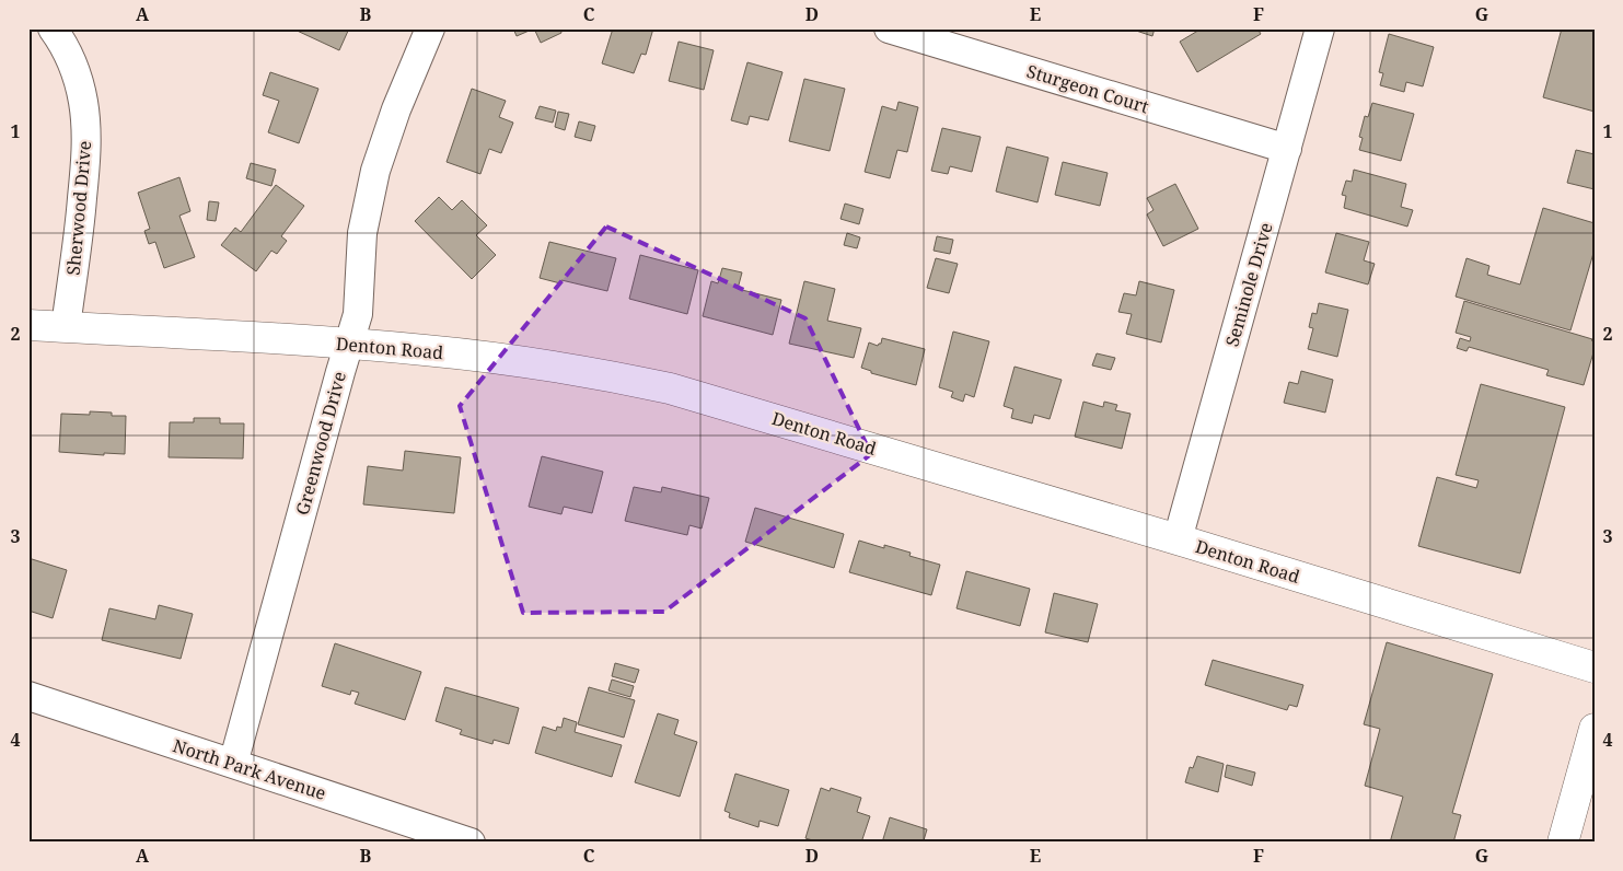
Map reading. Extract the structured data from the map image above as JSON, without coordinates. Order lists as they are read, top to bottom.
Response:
{
  "streets": {
    "street": [
      "Sturgeon Court",
      "Sherwood Drive",
      "Seminole Drive",
      "Denton Road",
      "Greenwood Drive",
      "North Park Avenue"
    ]
  },
  "crossings": [
    ["Sturgeon Court", "Seminole Drive"],
    ["Sherwood Drive", "Denton Road"],
    ["Seminole Drive", "Denton Road"],
    ["Denton Road", "Greenwood Drive"],
    ["Greenwood Drive", "North Park Avenue"]
  ],
  "grid": {
    "columns": [
      "A",
      "B",
      "C",
      "D",
      "E",
      "F",
      "G"
    ],
    "rows": [
      "1",
      "2",
      "3",
      "4"
    ]
  }
}
